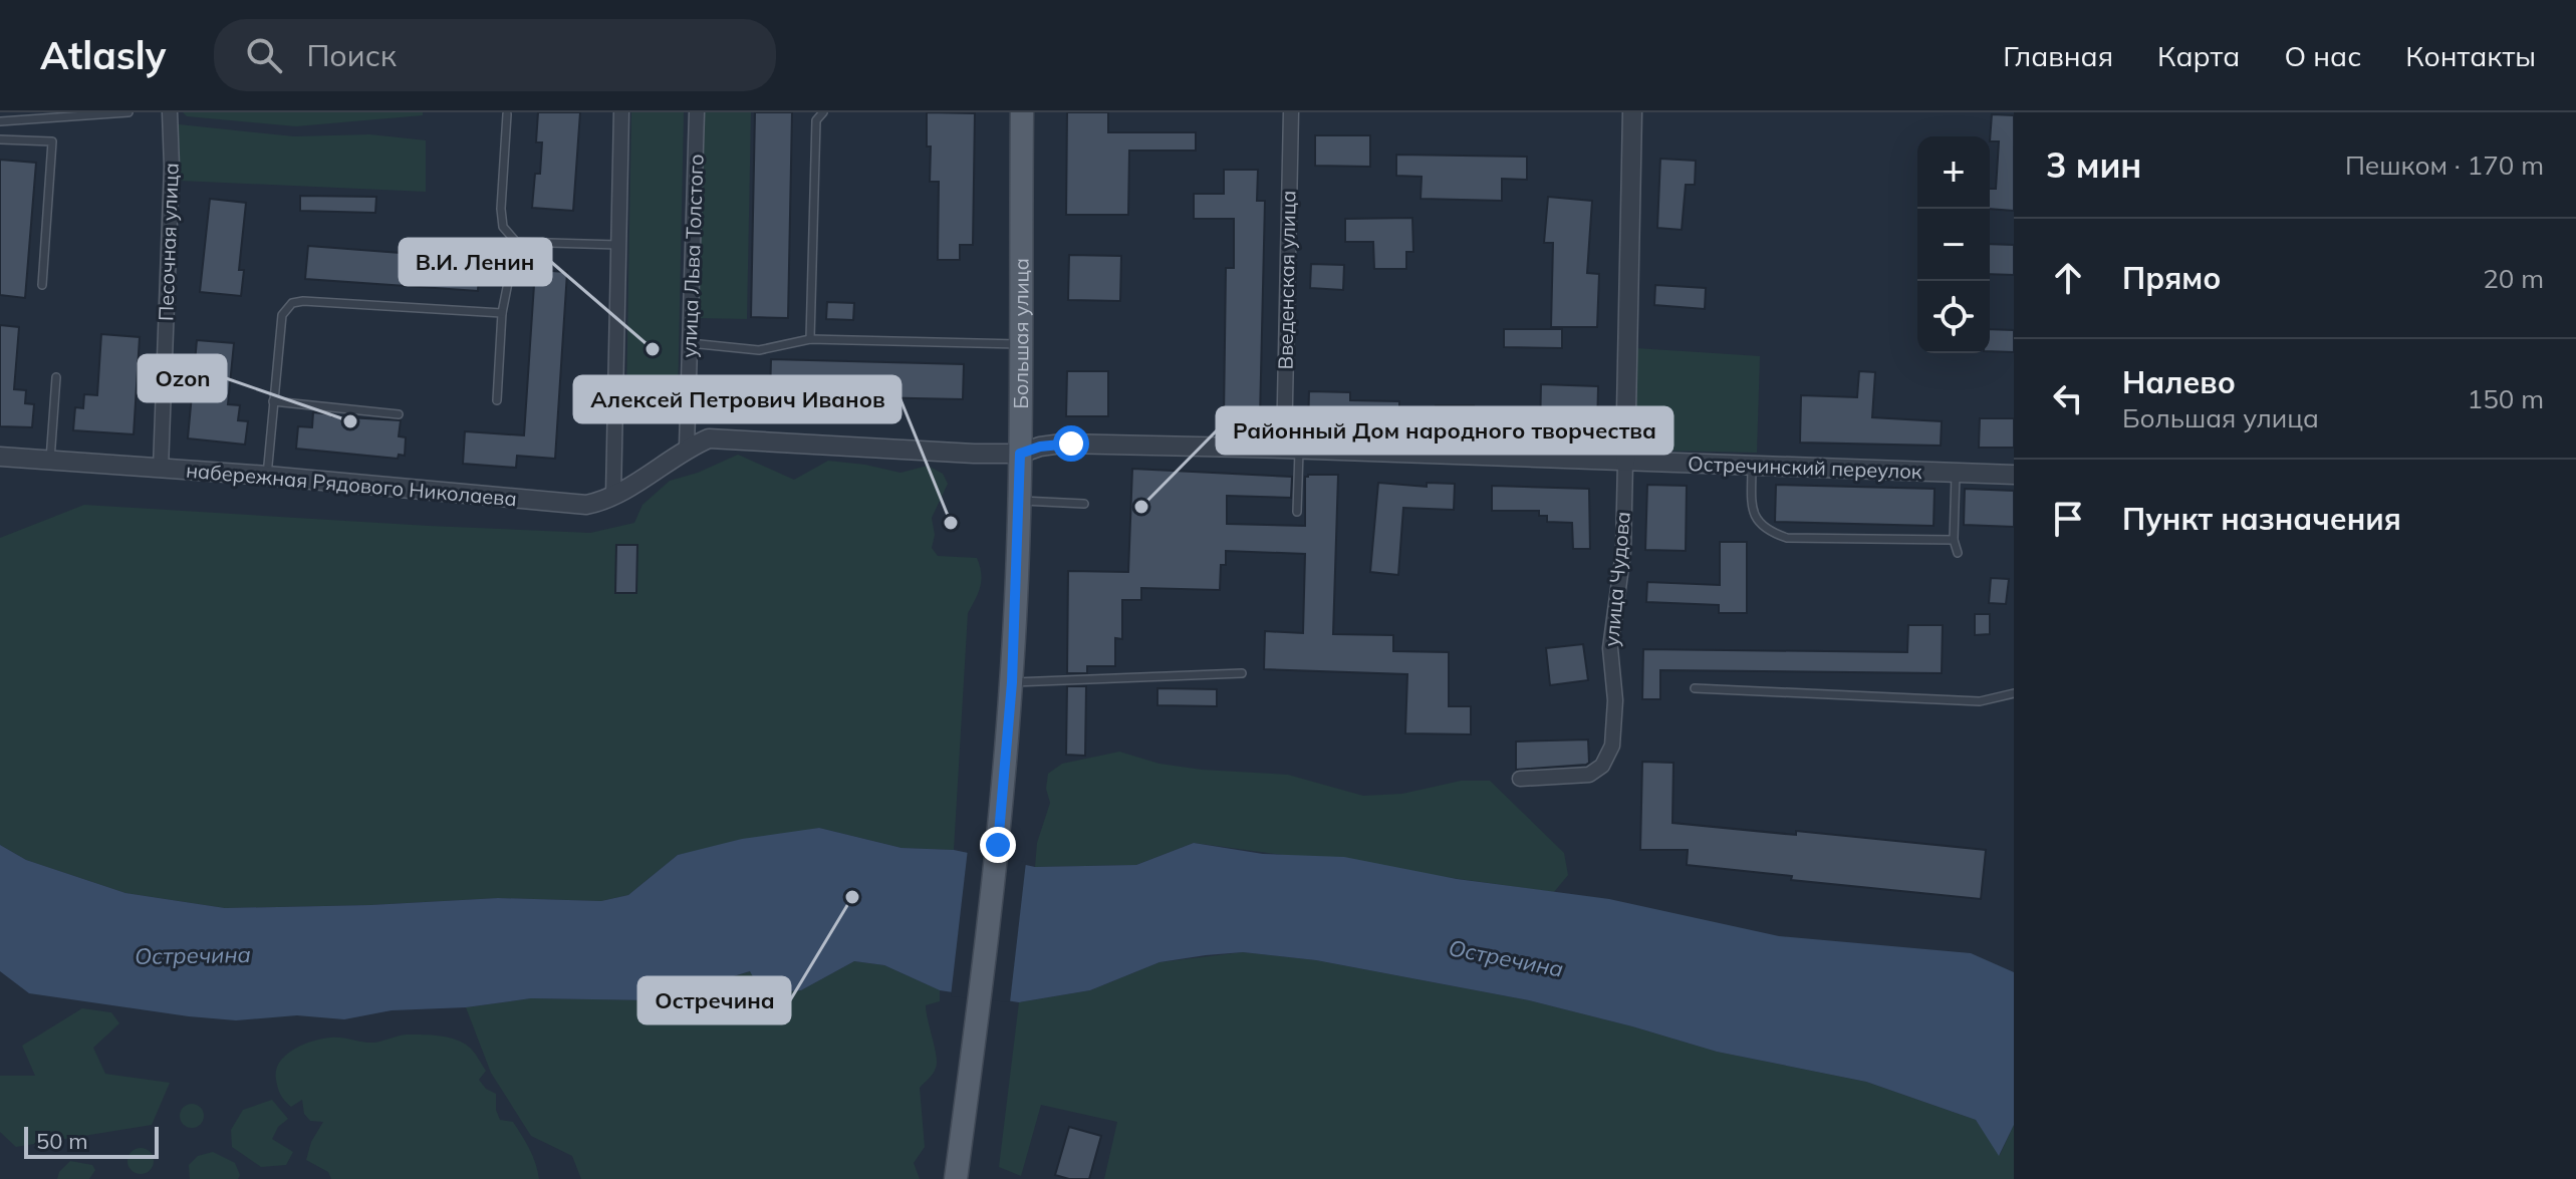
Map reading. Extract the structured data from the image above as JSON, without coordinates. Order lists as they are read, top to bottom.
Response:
{
  "streets": {
    "main road": ["Большая улица"],
    "street": [
      "Песочная улица",
      "улица Льва Толстого",
      "Введенская улица",
      "Остречинский переулок",
      "набережная Рядового Николаева",
      "улица Чудова"
    ]
  },
  "crossings": [
    ["Песочная улица", "набережная Рядового Николаева"],
    ["улица Льва Толстого", "Остречинский переулок"],
    ["улица Льва Толстого", "набережная Рядового Николаева"],
    ["Введенская улица", "Остречинский переулок"],
    ["Большая улица", "Остречинский переулок"],
    ["Остречинский переулок", "набережная Рядового Николаева"],
    ["Остречинский переулок", "улица Чудова"]
  ],
  "water": ["Остречина"],
  "places": [
    "В.И. Ленин",
    "Ozon",
    "Районный Дом народного творчества",
    "Алексей Петрович Иванов",
    "Остречина"
  ],
  "scale_bar": "50 m",
  "page": {
    "header": "Atlasly",
    "search": "Поиск",
    "nav": [
      "Главная",
      "Карта",
      "О нас",
      "Контакты"
    ],
    "heading": ["3 мин", "Пешком · 170 m"],
    "map_buttons": ["+", "−"],
    "list": [
      ["Прямо", "20 m"],
      ["Налево", "Большая улица", "150 m"],
      "Пункт назначения"
    ],
    "scale": "50 m"
  }
}
